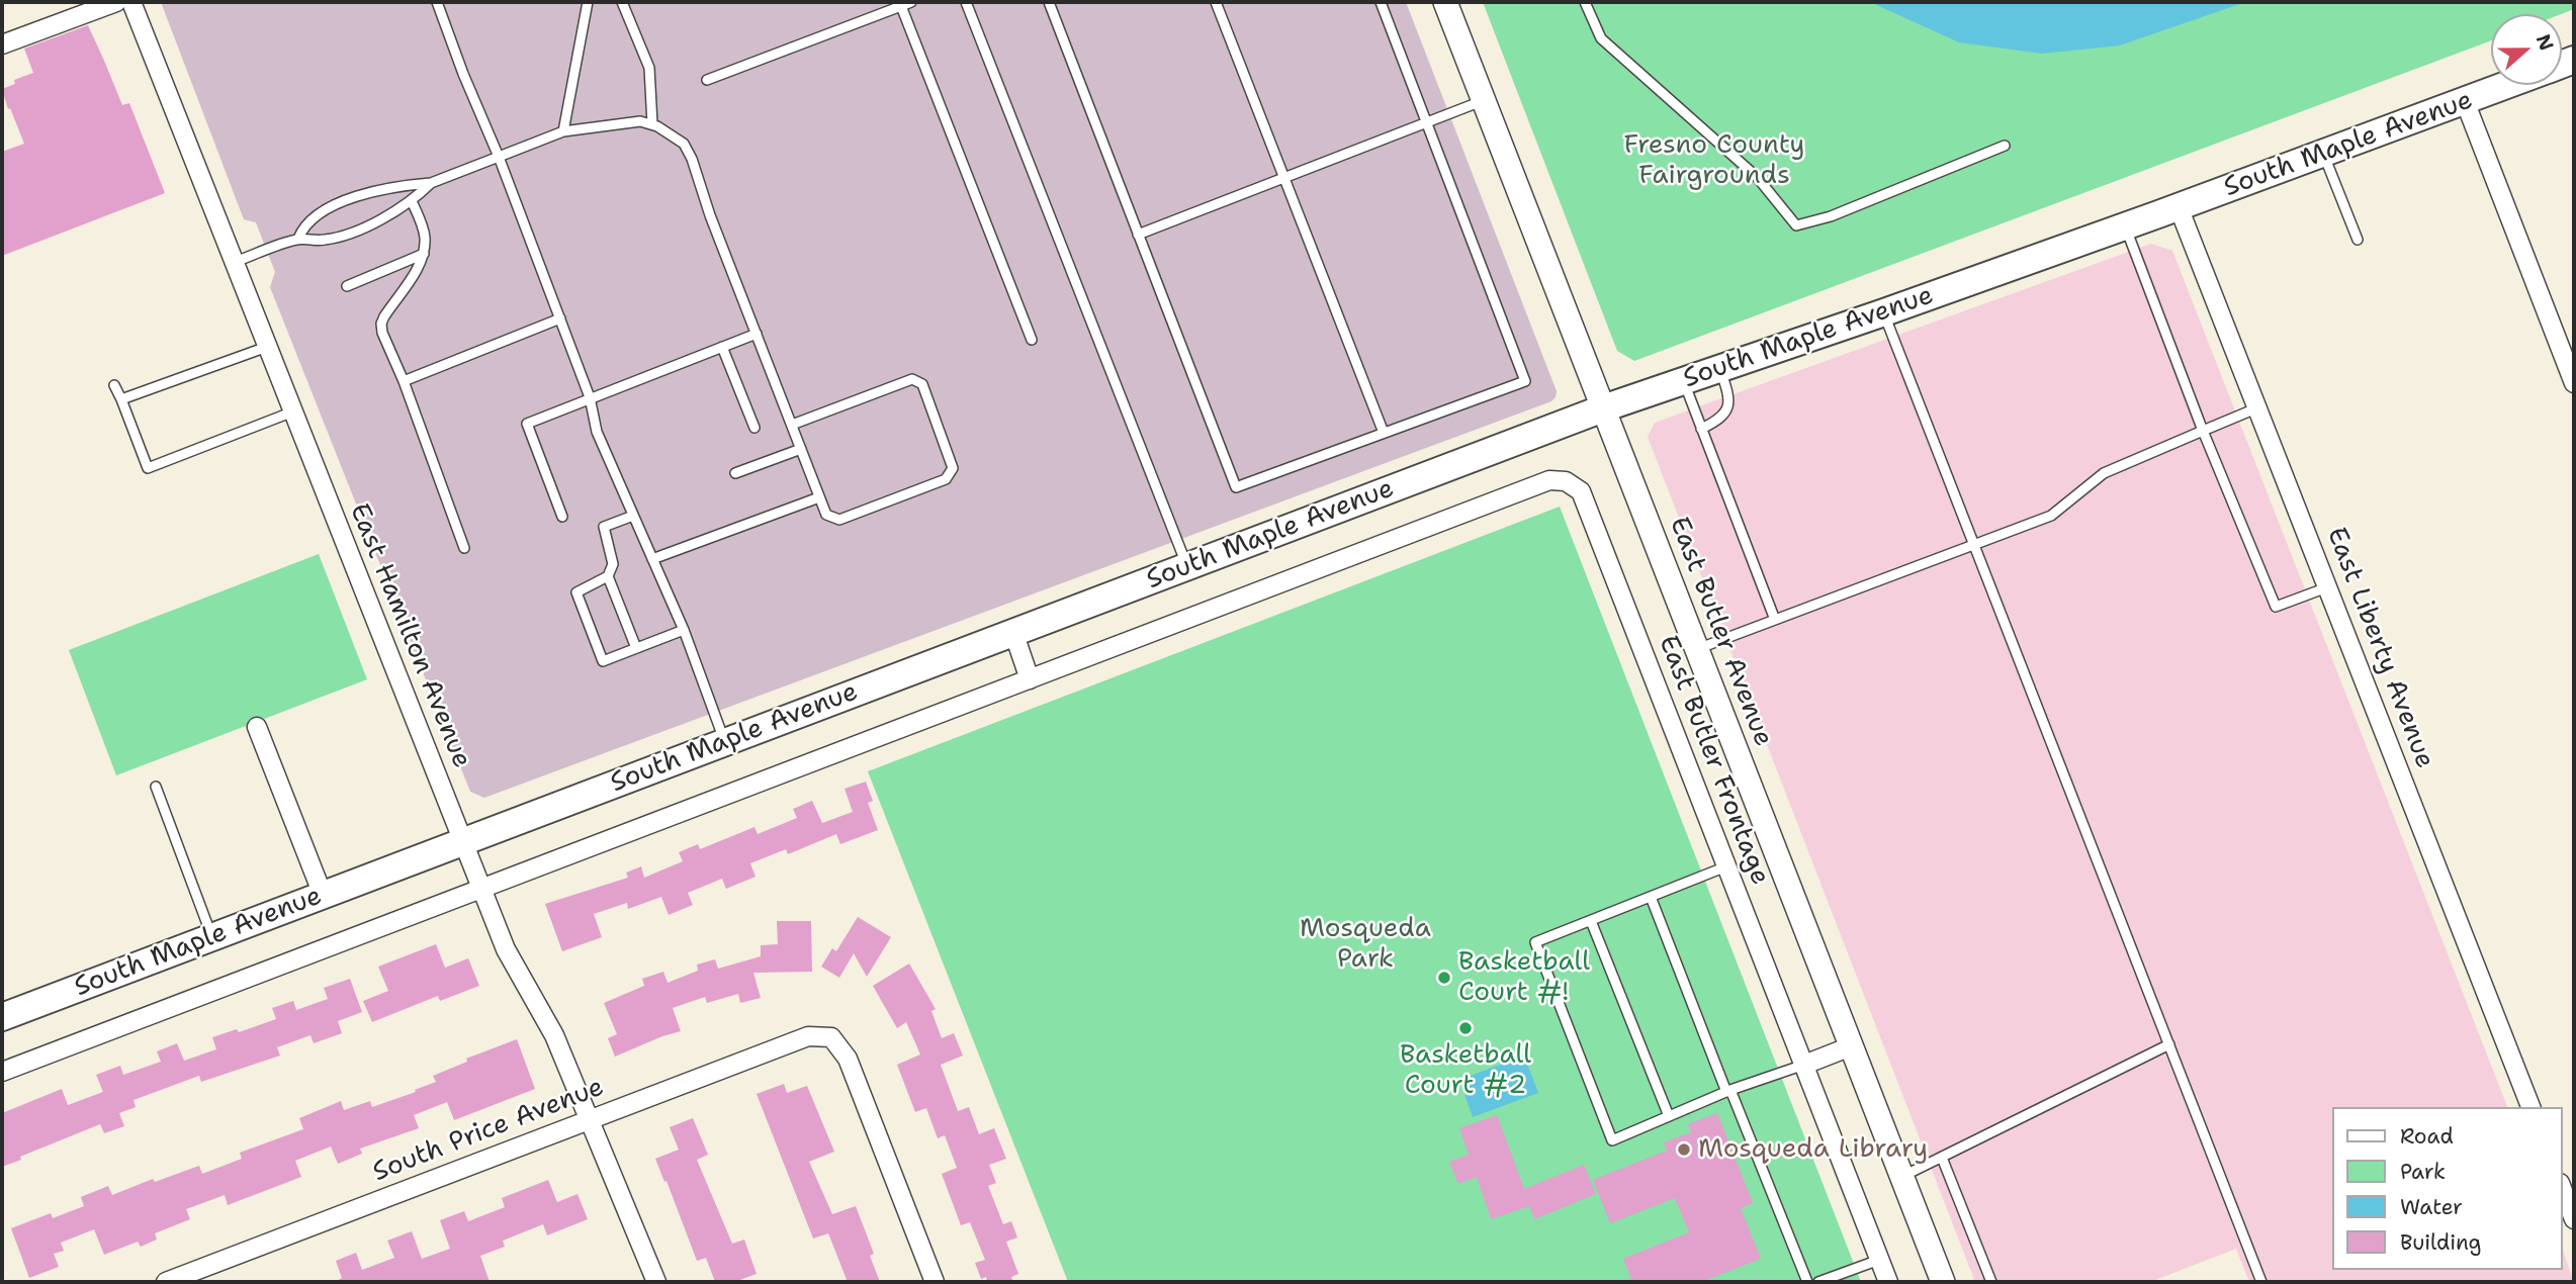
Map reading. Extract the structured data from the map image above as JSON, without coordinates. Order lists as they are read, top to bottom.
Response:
{
  "streets": {
    "main road": ["South Maple Avenue"],
    "street": [
      "East Butler Avenue",
      "East Hamilton Avenue",
      "East Liberty Avenue",
      "East Butler Frontage",
      "South Price Avenue"
    ]
  },
  "crossings": [
    ["South Maple Avenue", "East Butler Avenue"],
    ["South Maple Avenue", "East Hamilton Avenue"],
    ["South Maple Avenue", "East Liberty Avenue"],
    ["East Hamilton Avenue", "South Price Avenue"]
  ],
  "parks": ["Fresno County Fairgrounds", "Mosqueda Park"],
  "places": ["Basketball Court #!", "Basketball Court #2", "Mosqueda Library"],
  "legend": [
    "Road",
    "Park",
    "Water",
    "Building"
  ],
  "north": "right"
}
